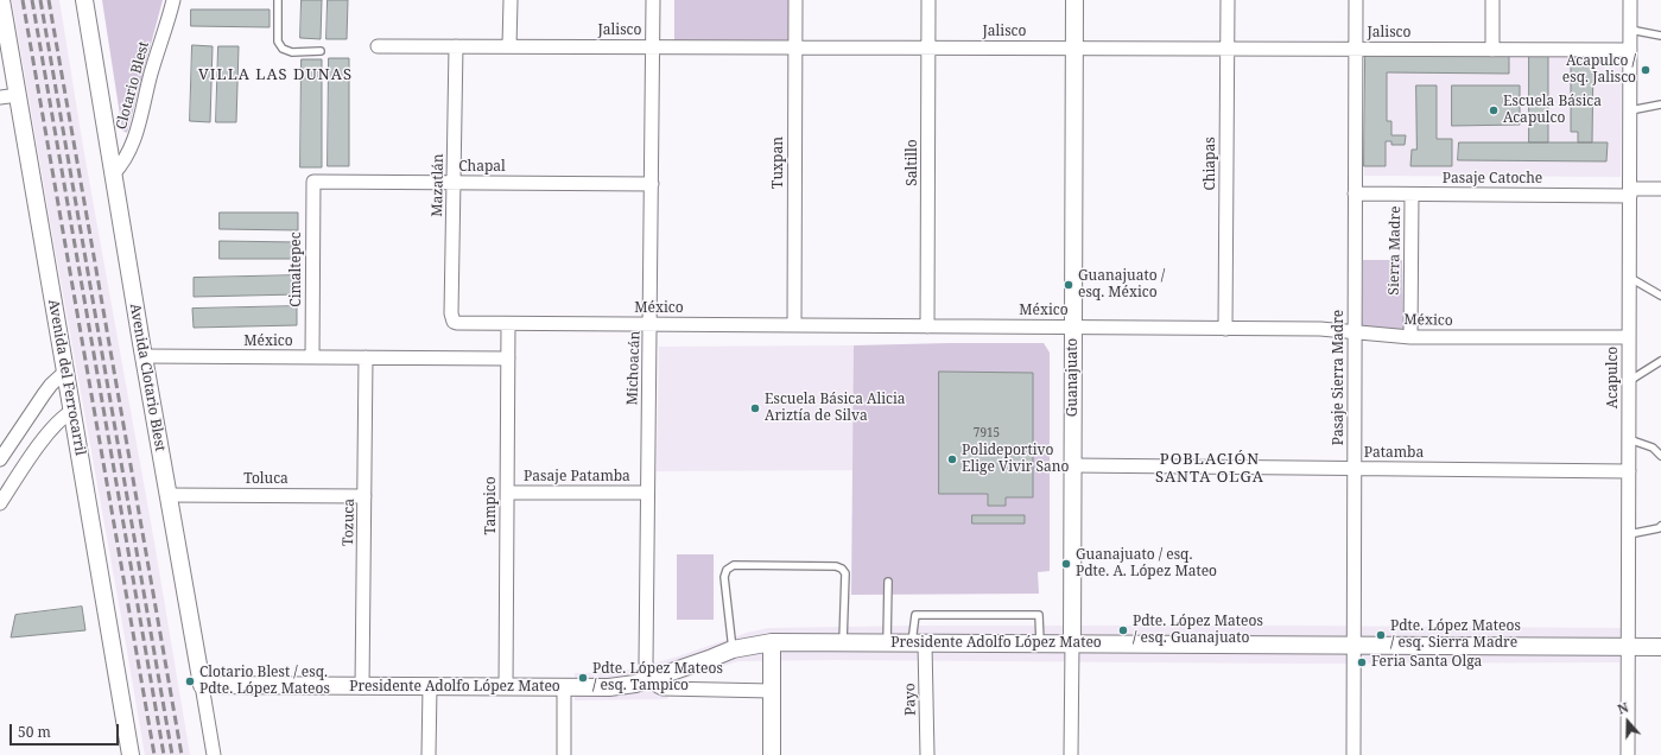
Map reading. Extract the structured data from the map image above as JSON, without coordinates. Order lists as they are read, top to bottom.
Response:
{
  "streets": {
    "street": [
      "Jalisco",
      "Clotario Blest",
      "Tuxpan",
      "Saltillo",
      "Chiapas",
      "Chapal",
      "Pasaje Catoche",
      "Mazatlán",
      "Sierra Madre",
      "Cimaltepec",
      "México",
      "Michoacán",
      "Avenida del Ferrocarril",
      "Avenida Clotario Blest",
      "Guanajuato",
      "Pasaje Sierra Madre",
      "Acapulco",
      "Patamba",
      "Pasaje Patamba",
      "Toluca",
      "Tampico",
      "Tozuca",
      "Presidente Adolfo López Mateo",
      "Payo"
    ]
  },
  "crossings": [
    ["Jalisco", "Tuxpan"],
    ["Jalisco", "Saltillo"],
    ["Jalisco", "Chiapas"],
    ["Jalisco", "Mazatlán"],
    ["Jalisco", "Michoacán"],
    ["Jalisco", "Guanajuato"],
    ["Jalisco", "Pasaje Sierra Madre"],
    ["Jalisco", "Acapulco"],
    ["Clotario Blest", "Avenida Clotario Blest"],
    ["Tuxpan", "México"],
    ["Saltillo", "México"],
    ["Chiapas", "México"],
    ["Chapal", "Mazatlán"],
    ["Chapal", "Cimaltepec"],
    ["Chapal", "Michoacán"],
    ["Pasaje Catoche", "Sierra Madre"],
    ["Pasaje Catoche", "Pasaje Sierra Madre"],
    ["Pasaje Catoche", "Acapulco"],
    ["Mazatlán", "México"],
    ["Sierra Madre", "México"],
    ["Cimaltepec", "México"],
    ["México", "Michoacán"],
    ["México", "Avenida Clotario Blest"],
    ["México", "Guanajuato"],
    ["México", "Pasaje Sierra Madre"],
    ["México", "Acapulco"],
    ["México", "Tampico"],
    ["México", "Tozuca"],
    ["Michoacán", "Pasaje Patamba"],
    ["Michoacán", "Presidente Adolfo López Mateo"],
    ["Avenida Clotario Blest", "Toluca"],
    ["Avenida Clotario Blest", "Presidente Adolfo López Mateo"],
    ["Guanajuato", "Patamba"],
    ["Guanajuato", "Presidente Adolfo López Mateo"],
    ["Pasaje Sierra Madre", "Patamba"],
    ["Pasaje Sierra Madre", "Presidente Adolfo López Mateo"],
    ["Acapulco", "Patamba"],
    ["Acapulco", "Presidente Adolfo López Mateo"],
    ["Pasaje Patamba", "Tampico"],
    ["Toluca", "Tozuca"],
    ["Tampico", "Presidente Adolfo López Mateo"],
    ["Tozuca", "Presidente Adolfo López Mateo"],
    ["Presidente Adolfo López Mateo", "Payo"]
  ],
  "districts": ["VILLA LAS DUNAS", "POBLACIÓN SANTA OLGA"],
  "places": [
    "Acapulco / esq. Jalisco",
    "Escuela Básica Acapulco",
    "Guanajuato / esq. México",
    "Escuela Básica Alicia Ariztía de Silva",
    "Polideportivo Elige Vivir Sano",
    "Guanajuato / esq. Pdte. A. López Mateo",
    "Pdte. López Mateos / esq. Guanajuato",
    "Pdte. López Mateos / esq. Sierra Madre",
    "Feria Santa Olga",
    "Pdte. López Mateos / esq. Tampico",
    "Clotario Blest / esq. Pdte. López Mateos"
  ],
  "house_numbers": ["7915"],
  "scale_bar": "50 m",
  "north": "top"
}
